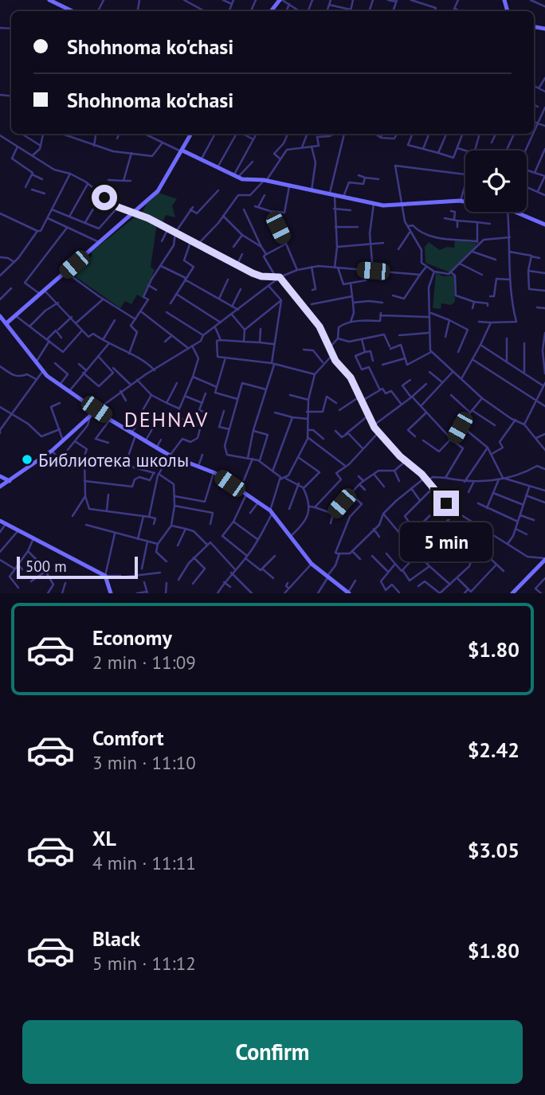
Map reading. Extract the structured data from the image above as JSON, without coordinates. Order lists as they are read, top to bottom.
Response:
{
  "districts": ["DEHNAV"],
  "places": ["Библиотека школы"],
  "scale_bar": "500 m",
  "page": {
    "banner": ["Shohnoma ko'chasi", "Shohnoma ko'chasi"],
    "bubble": "5 min",
    "scale": "500 m",
    "list": [
      {
        "name": "Economy",
        "note": "2 min · 11:09",
        "value": "$1.80"
      },
      {
        "name": "Comfort",
        "note": "3 min · 11:10",
        "value": "$2.42"
      },
      {
        "name": "XL",
        "note": "4 min · 11:11",
        "value": "$3.05"
      },
      {
        "name": "Black",
        "note": "5 min · 11:12",
        "value": "$1.80"
      }
    ],
    "buttons": "Confirm"
  }
}
